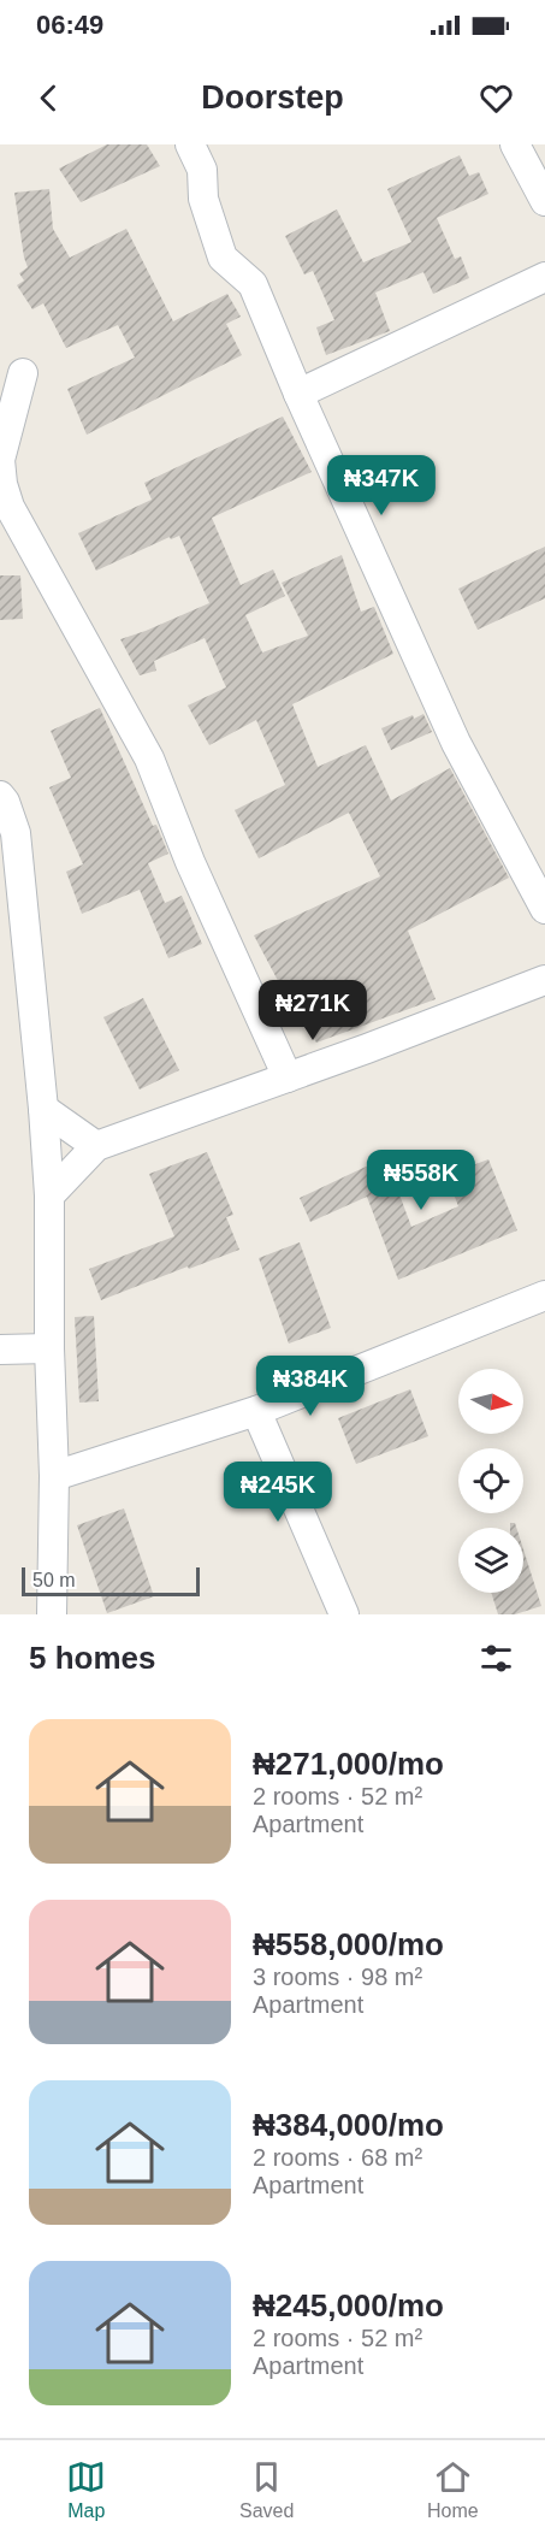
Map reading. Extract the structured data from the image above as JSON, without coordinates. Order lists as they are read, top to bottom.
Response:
{
  "scale_bar": "50 m",
  "north": "right",
  "page": {
    "status": "06:49",
    "header": "Doorstep",
    "price": [
      "₦347K",
      "₦271K",
      "₦558K",
      "₦384K",
      "₦245K"
    ],
    "scale": "50 m",
    "heading": "5 homes",
    "list": [
      {
        "name": "₦271,000/mo",
        "note": "2 rooms · 52 m² · Apartment"
      },
      {
        "name": "₦558,000/mo",
        "note": "3 rooms · 98 m² · Apartment"
      },
      {
        "name": "₦384,000/mo",
        "note": "2 rooms · 68 m² · Apartment"
      },
      {
        "name": "₦245,000/mo",
        "note": "2 rooms · 52 m² · Apartment"
      }
    ],
    "tabs": ["Map", "Saved", "Home"]
  }
}
